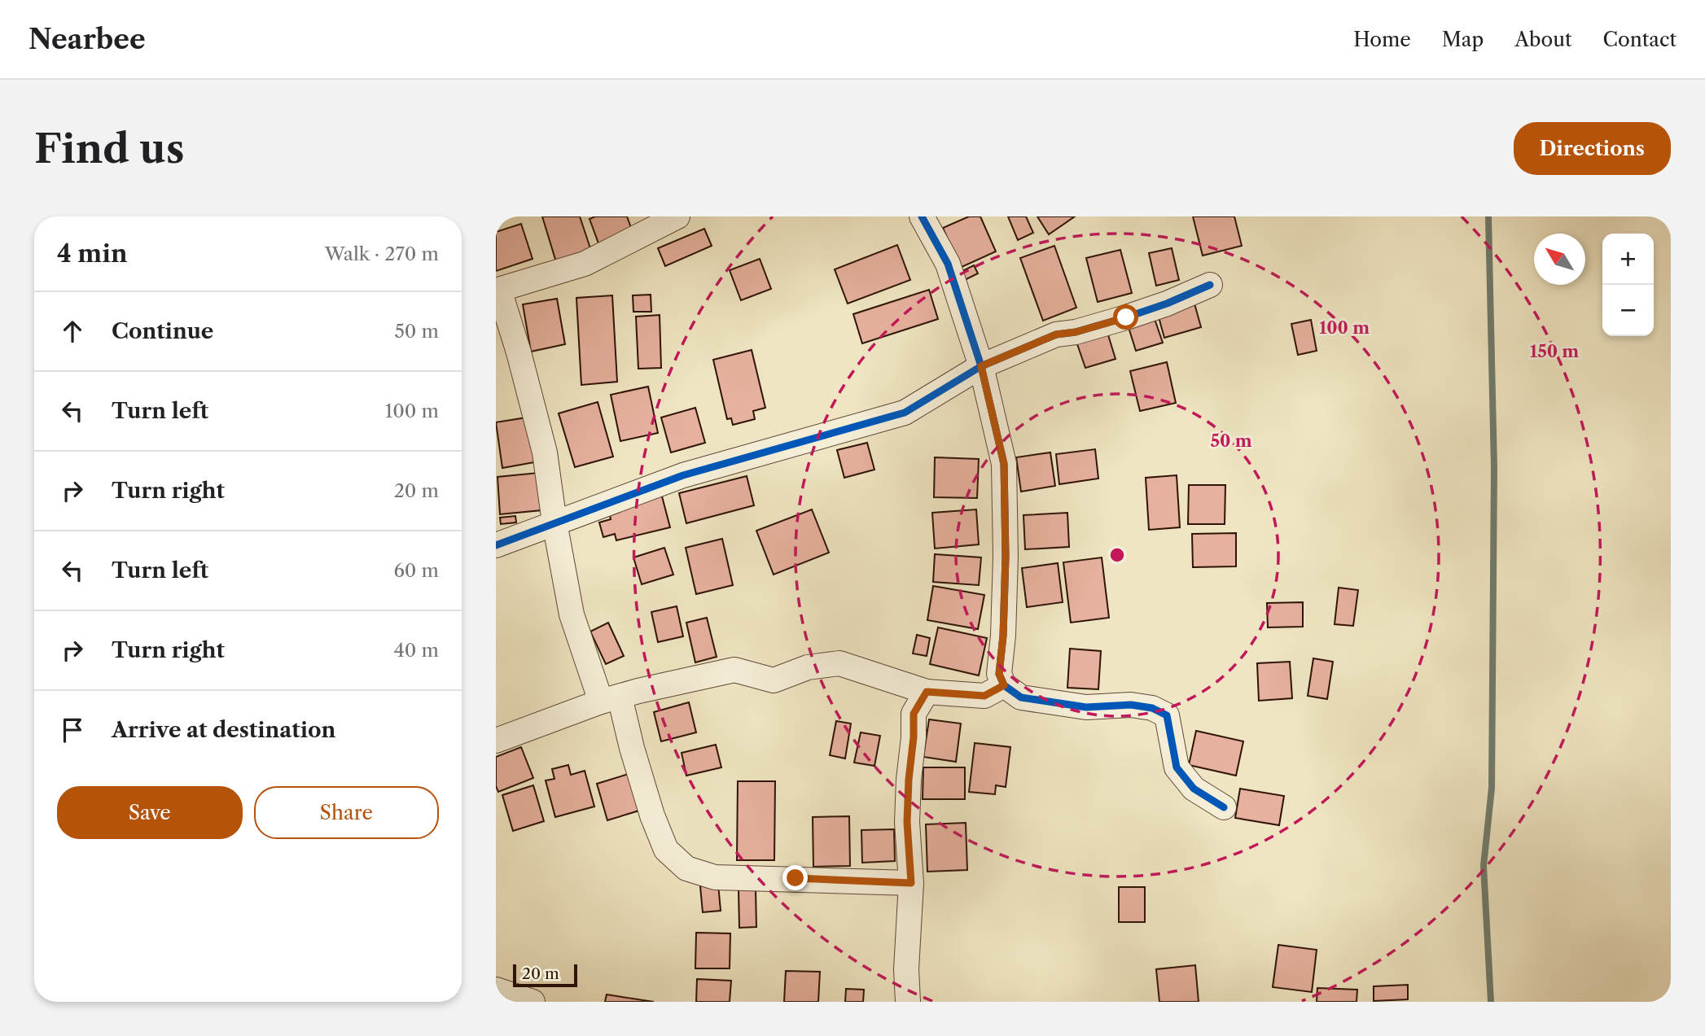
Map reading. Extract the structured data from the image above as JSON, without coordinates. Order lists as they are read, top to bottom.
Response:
{
  "scale_bar": "20 m",
  "north": "top left",
  "page": {
    "header": "Nearbee",
    "nav": [
      "Home",
      "Map",
      "About",
      "Contact"
    ],
    "buttons": [
      "Directions",
      ["Save", "Share"]
    ],
    "title": "Find us",
    "heading": ["4 min", "Walk · 270 m"],
    "map_buttons": ["+", "−"],
    "list": [
      ["Continue", "50 m"],
      ["Turn left", "100 m"],
      ["Turn right", "20 m"],
      ["Turn left", "60 m"],
      ["Turn right", "40 m"],
      "Arrive at destination"
    ],
    "scale": "20 m"
  },
  "rings": ["100 m", "150 m", "50 m"]
}
